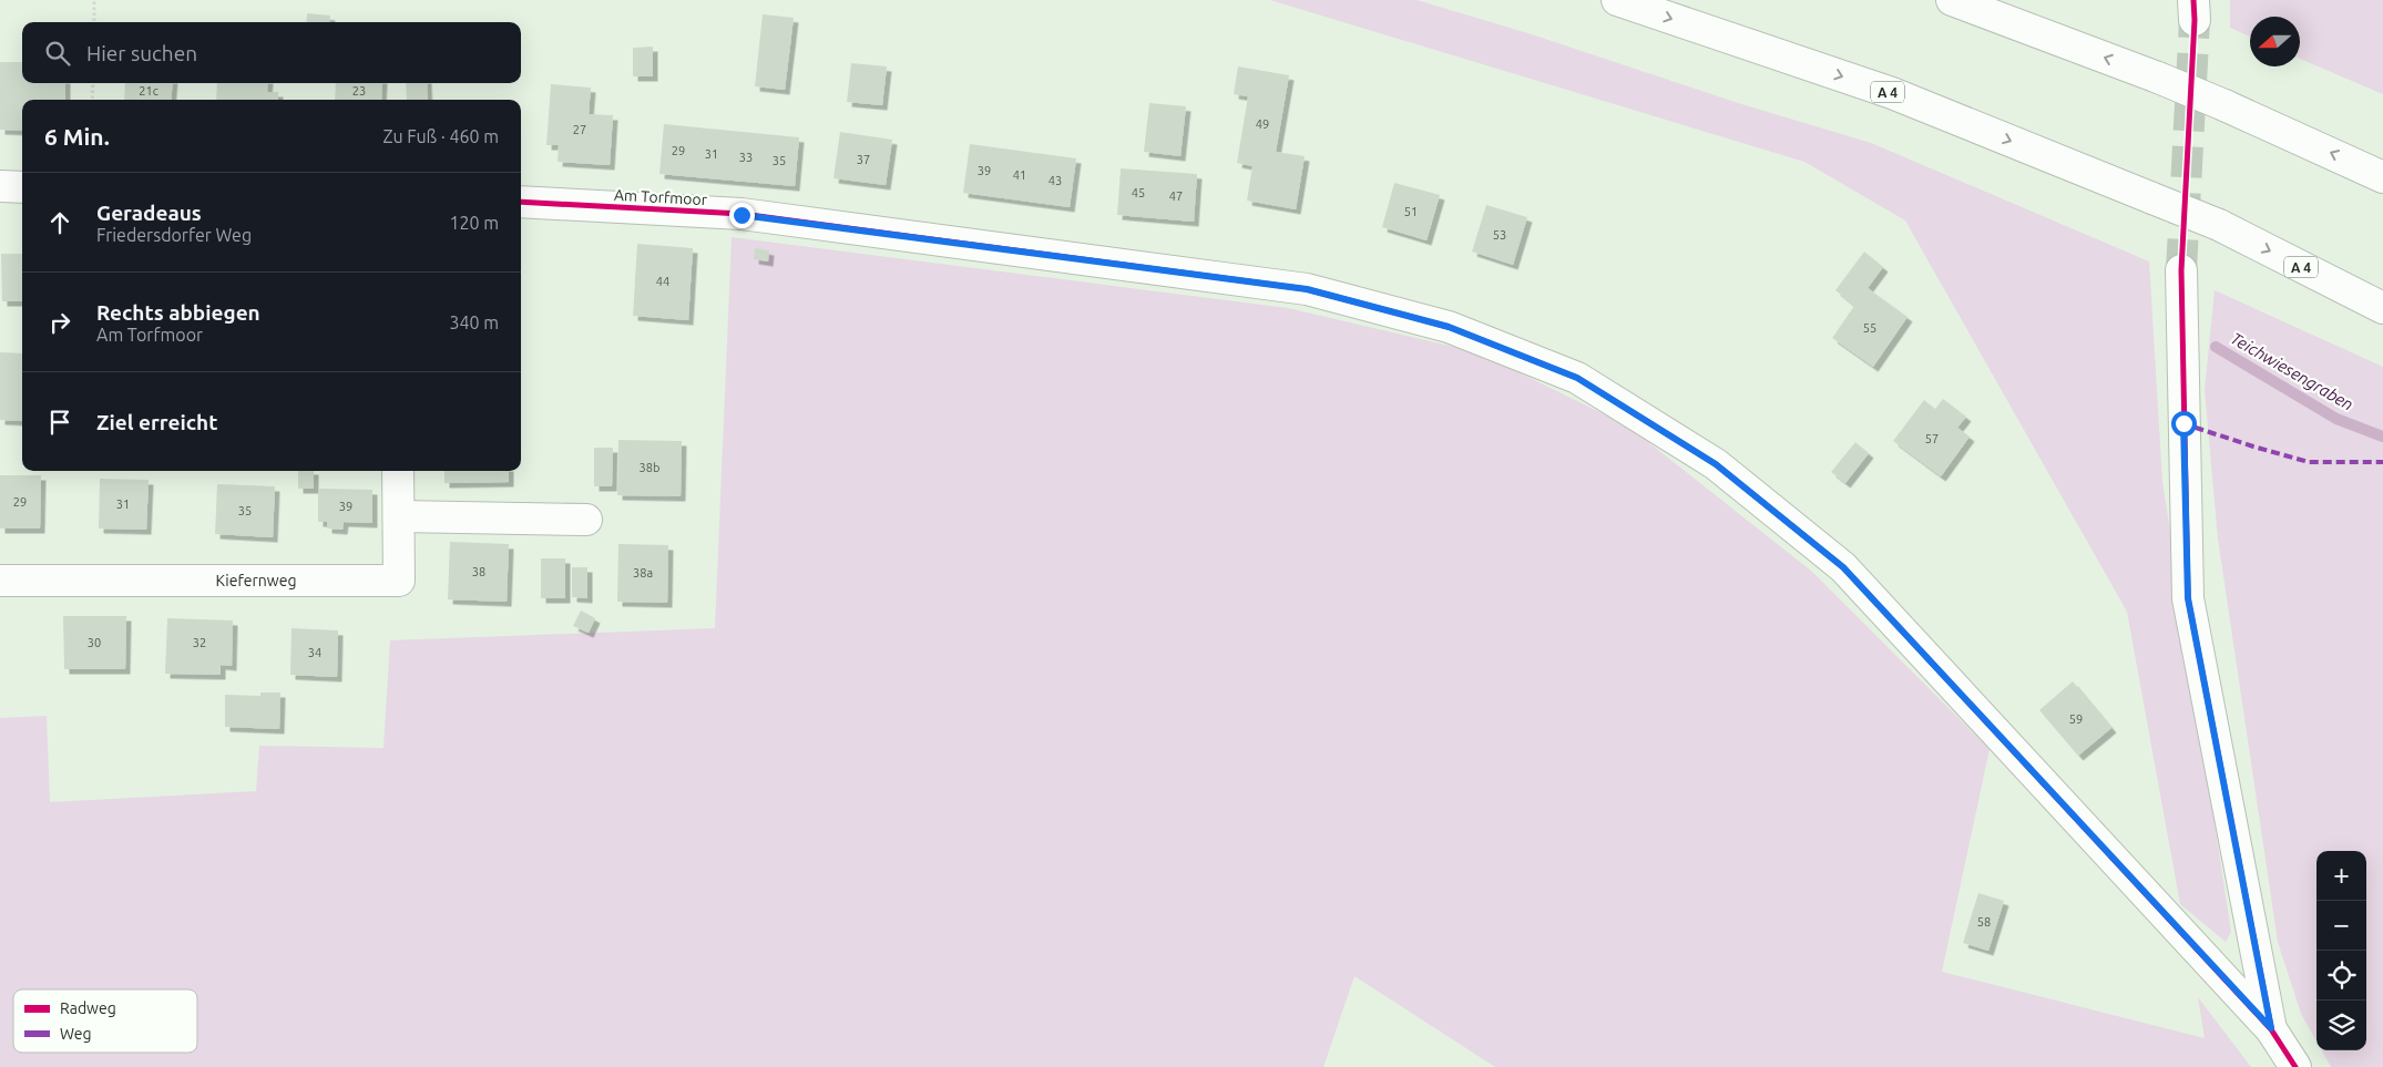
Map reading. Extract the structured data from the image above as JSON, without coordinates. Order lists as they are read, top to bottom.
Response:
{
  "streets": {
    "main road": ["A 4", "Am Torfmoor", "Kiefernweg"]
  },
  "water": ["Teichwiesengraben"],
  "house_numbers": [
    "21c",
    "23",
    "49",
    "27",
    "29",
    "31",
    "33",
    "37",
    "35",
    "39",
    "41",
    "43",
    "45",
    "47",
    "51",
    "53",
    "44",
    "55",
    "57",
    "38b",
    "29",
    "31",
    "39",
    "35",
    "38",
    "38a",
    "30",
    "32",
    "34",
    "59",
    "58"
  ],
  "legend": ["Radweg", "Weg"],
  "north": "left",
  "page": {
    "search": "Hier suchen",
    "heading": ["6 Min.", "Zu Fuß · 460 m"],
    "list": [
      ["Geradeaus", "Friedersdorfer Weg", "120 m"],
      ["Rechts abbiegen", "Am Torfmoor", "340 m"],
      "Ziel erreicht"
    ],
    "map_buttons": ["+", "−"]
  }
}
